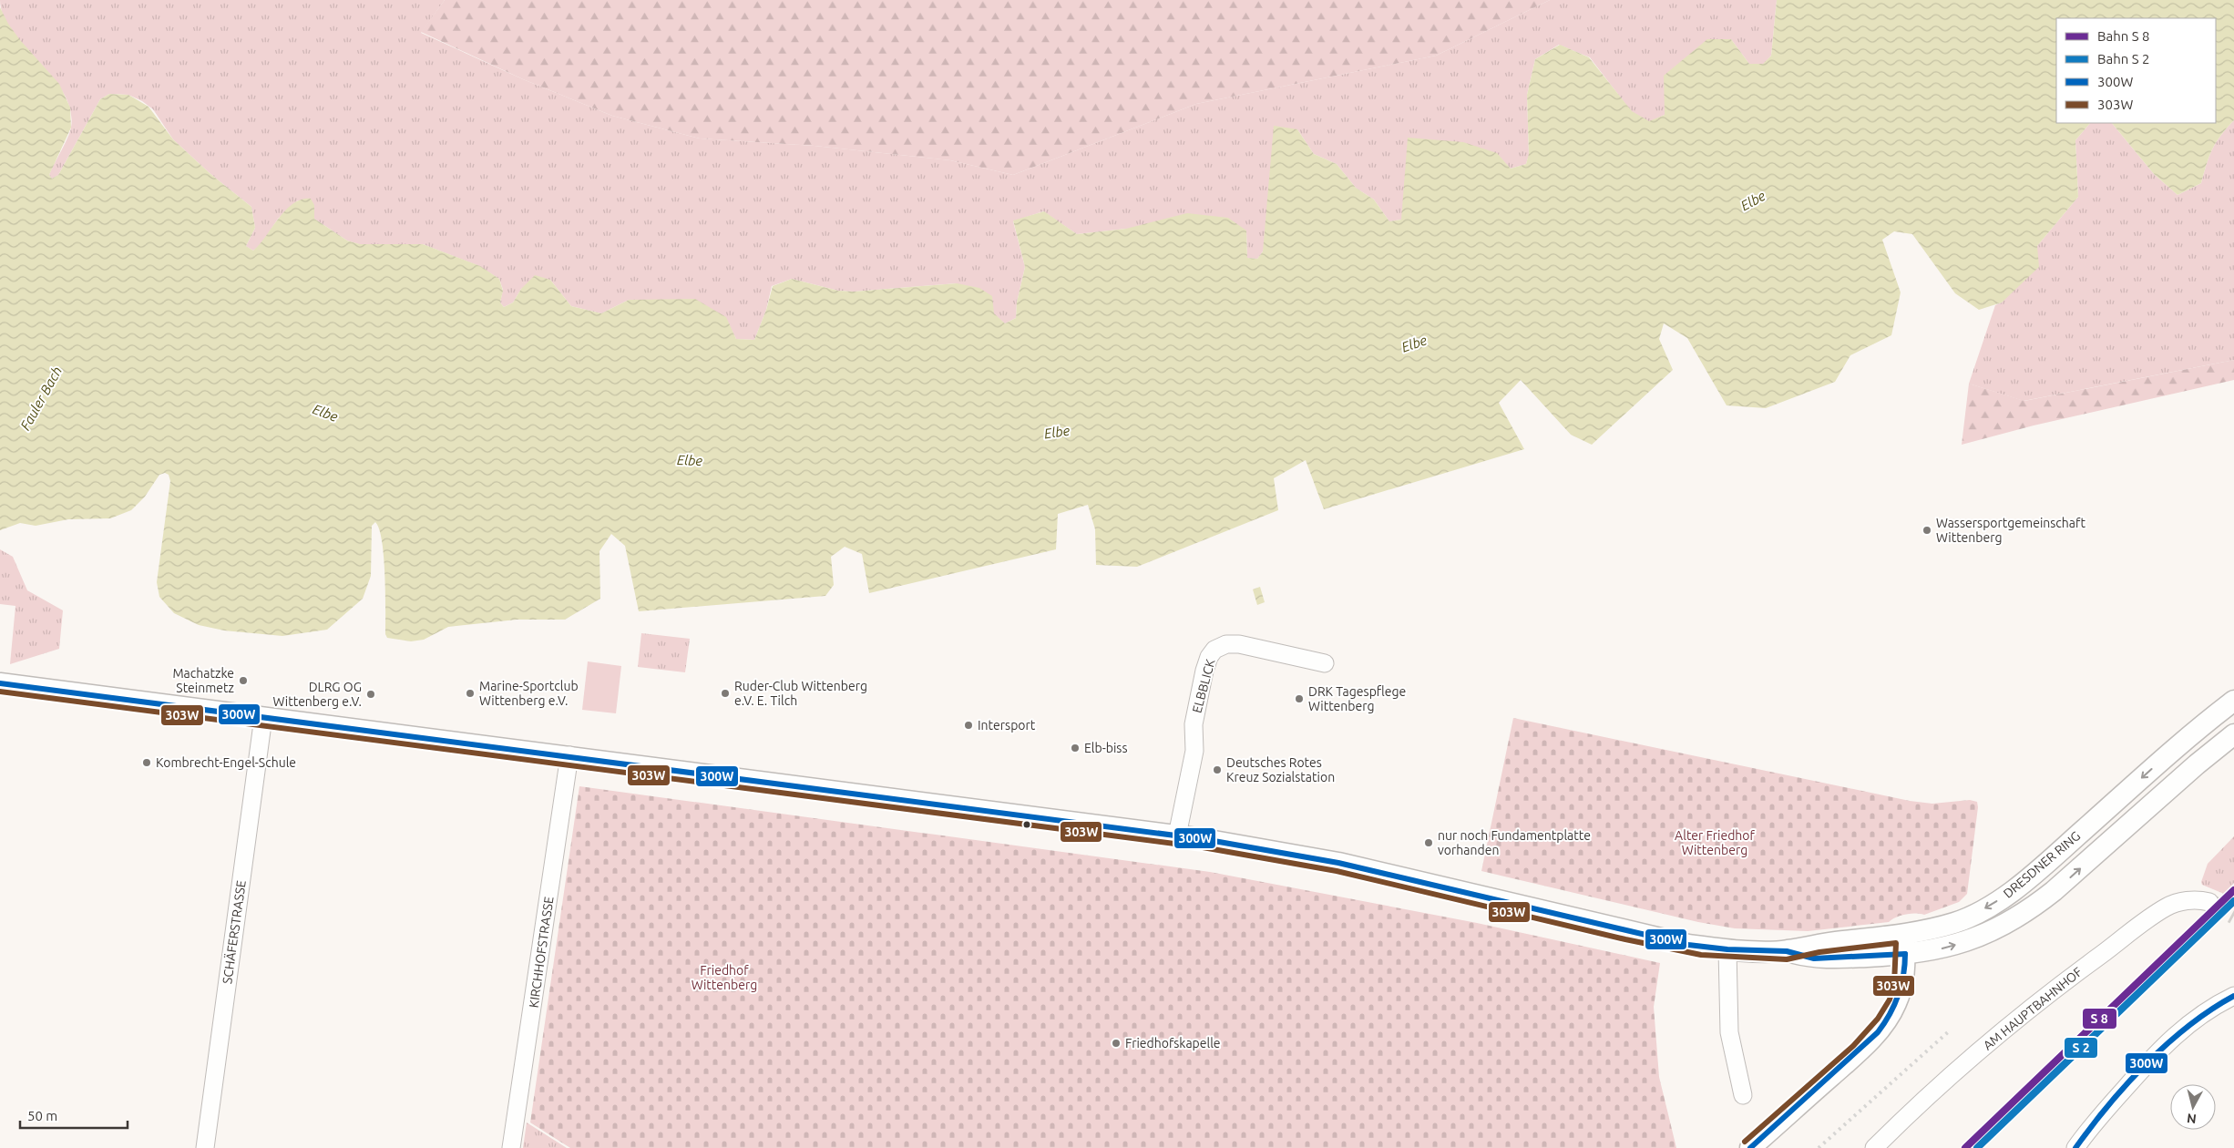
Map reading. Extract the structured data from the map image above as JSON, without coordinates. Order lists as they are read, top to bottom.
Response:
{
  "streets": {
    "main road": ["DRESDNER RING"],
    "street": [
      "ELBBLICK",
      "SCHÄFERSTRASSE",
      "KIRCHHOFSTRASSE",
      "AM HAUPTBAHNHOF"
    ]
  },
  "crossings": [
    ["ELBBLICK", "DRESDNER RING"],
    ["DRESDNER RING", "SCHÄFERSTRASSE"],
    ["DRESDNER RING", "KIRCHHOFSTRASSE"]
  ],
  "water": ["Elbe", "Fauler Bach"],
  "parks": ["Alter Friedhof Wittenberg", "Friedhof Wittenberg"],
  "places": [
    "Wassersportgemeinschaft Wittenberg",
    "Machatzke Steinmetz",
    "Marine-Sportclub Wittenberg e.V.",
    "Ruder-Club Wittenberg e.V. E. Tilch",
    "DLRG OG Wittenberg e.V.",
    "DRK Tagespflege Wittenberg",
    "Intersport",
    "Elb-biss",
    "Kombrecht-Engel-Schule",
    "Deutsches Rotes Kreuz Sozialstation",
    "nur noch Fundamentplatte vorhanden",
    "Friedhofskapelle"
  ],
  "lines": ["transit line 300W", "transit line 303W"],
  "legend": [
    "Bahn S 8",
    "Bahn S 2",
    "300W",
    "303W"
  ],
  "scale_bar": "50 m",
  "north": "bottom"
}
